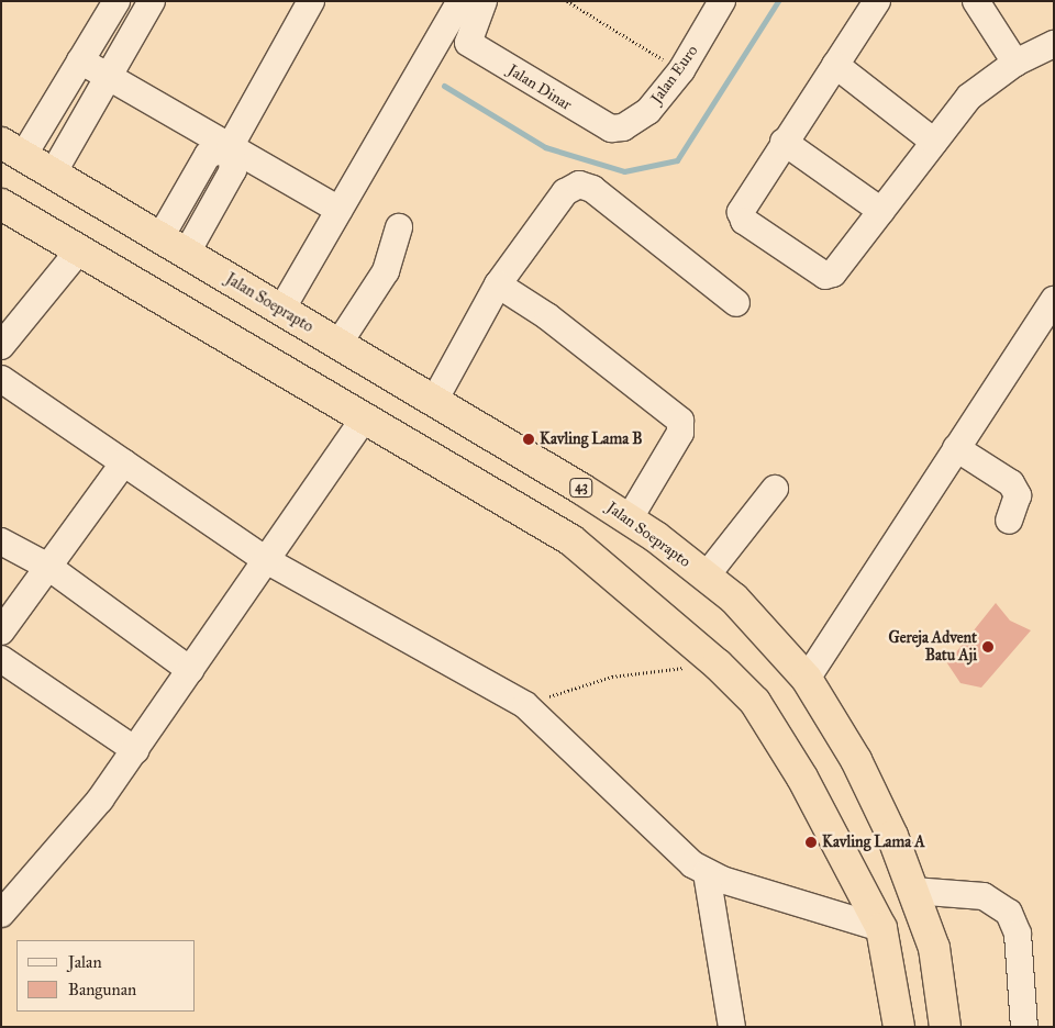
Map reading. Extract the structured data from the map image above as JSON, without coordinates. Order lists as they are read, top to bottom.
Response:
{
  "streets": {
    "highway": ["Jalan Soeprapto", "43"],
    "street": ["Jalan Euro", "Jalan Dinar"]
  },
  "crossings": [
    ["Jalan Euro", "Jalan Dinar"]
  ],
  "places": ["Kavling Lama B", "Gereja Advent Batu Aji", "Kavling Lama A"],
  "legend": ["Jalan", "Bangunan"]
}
